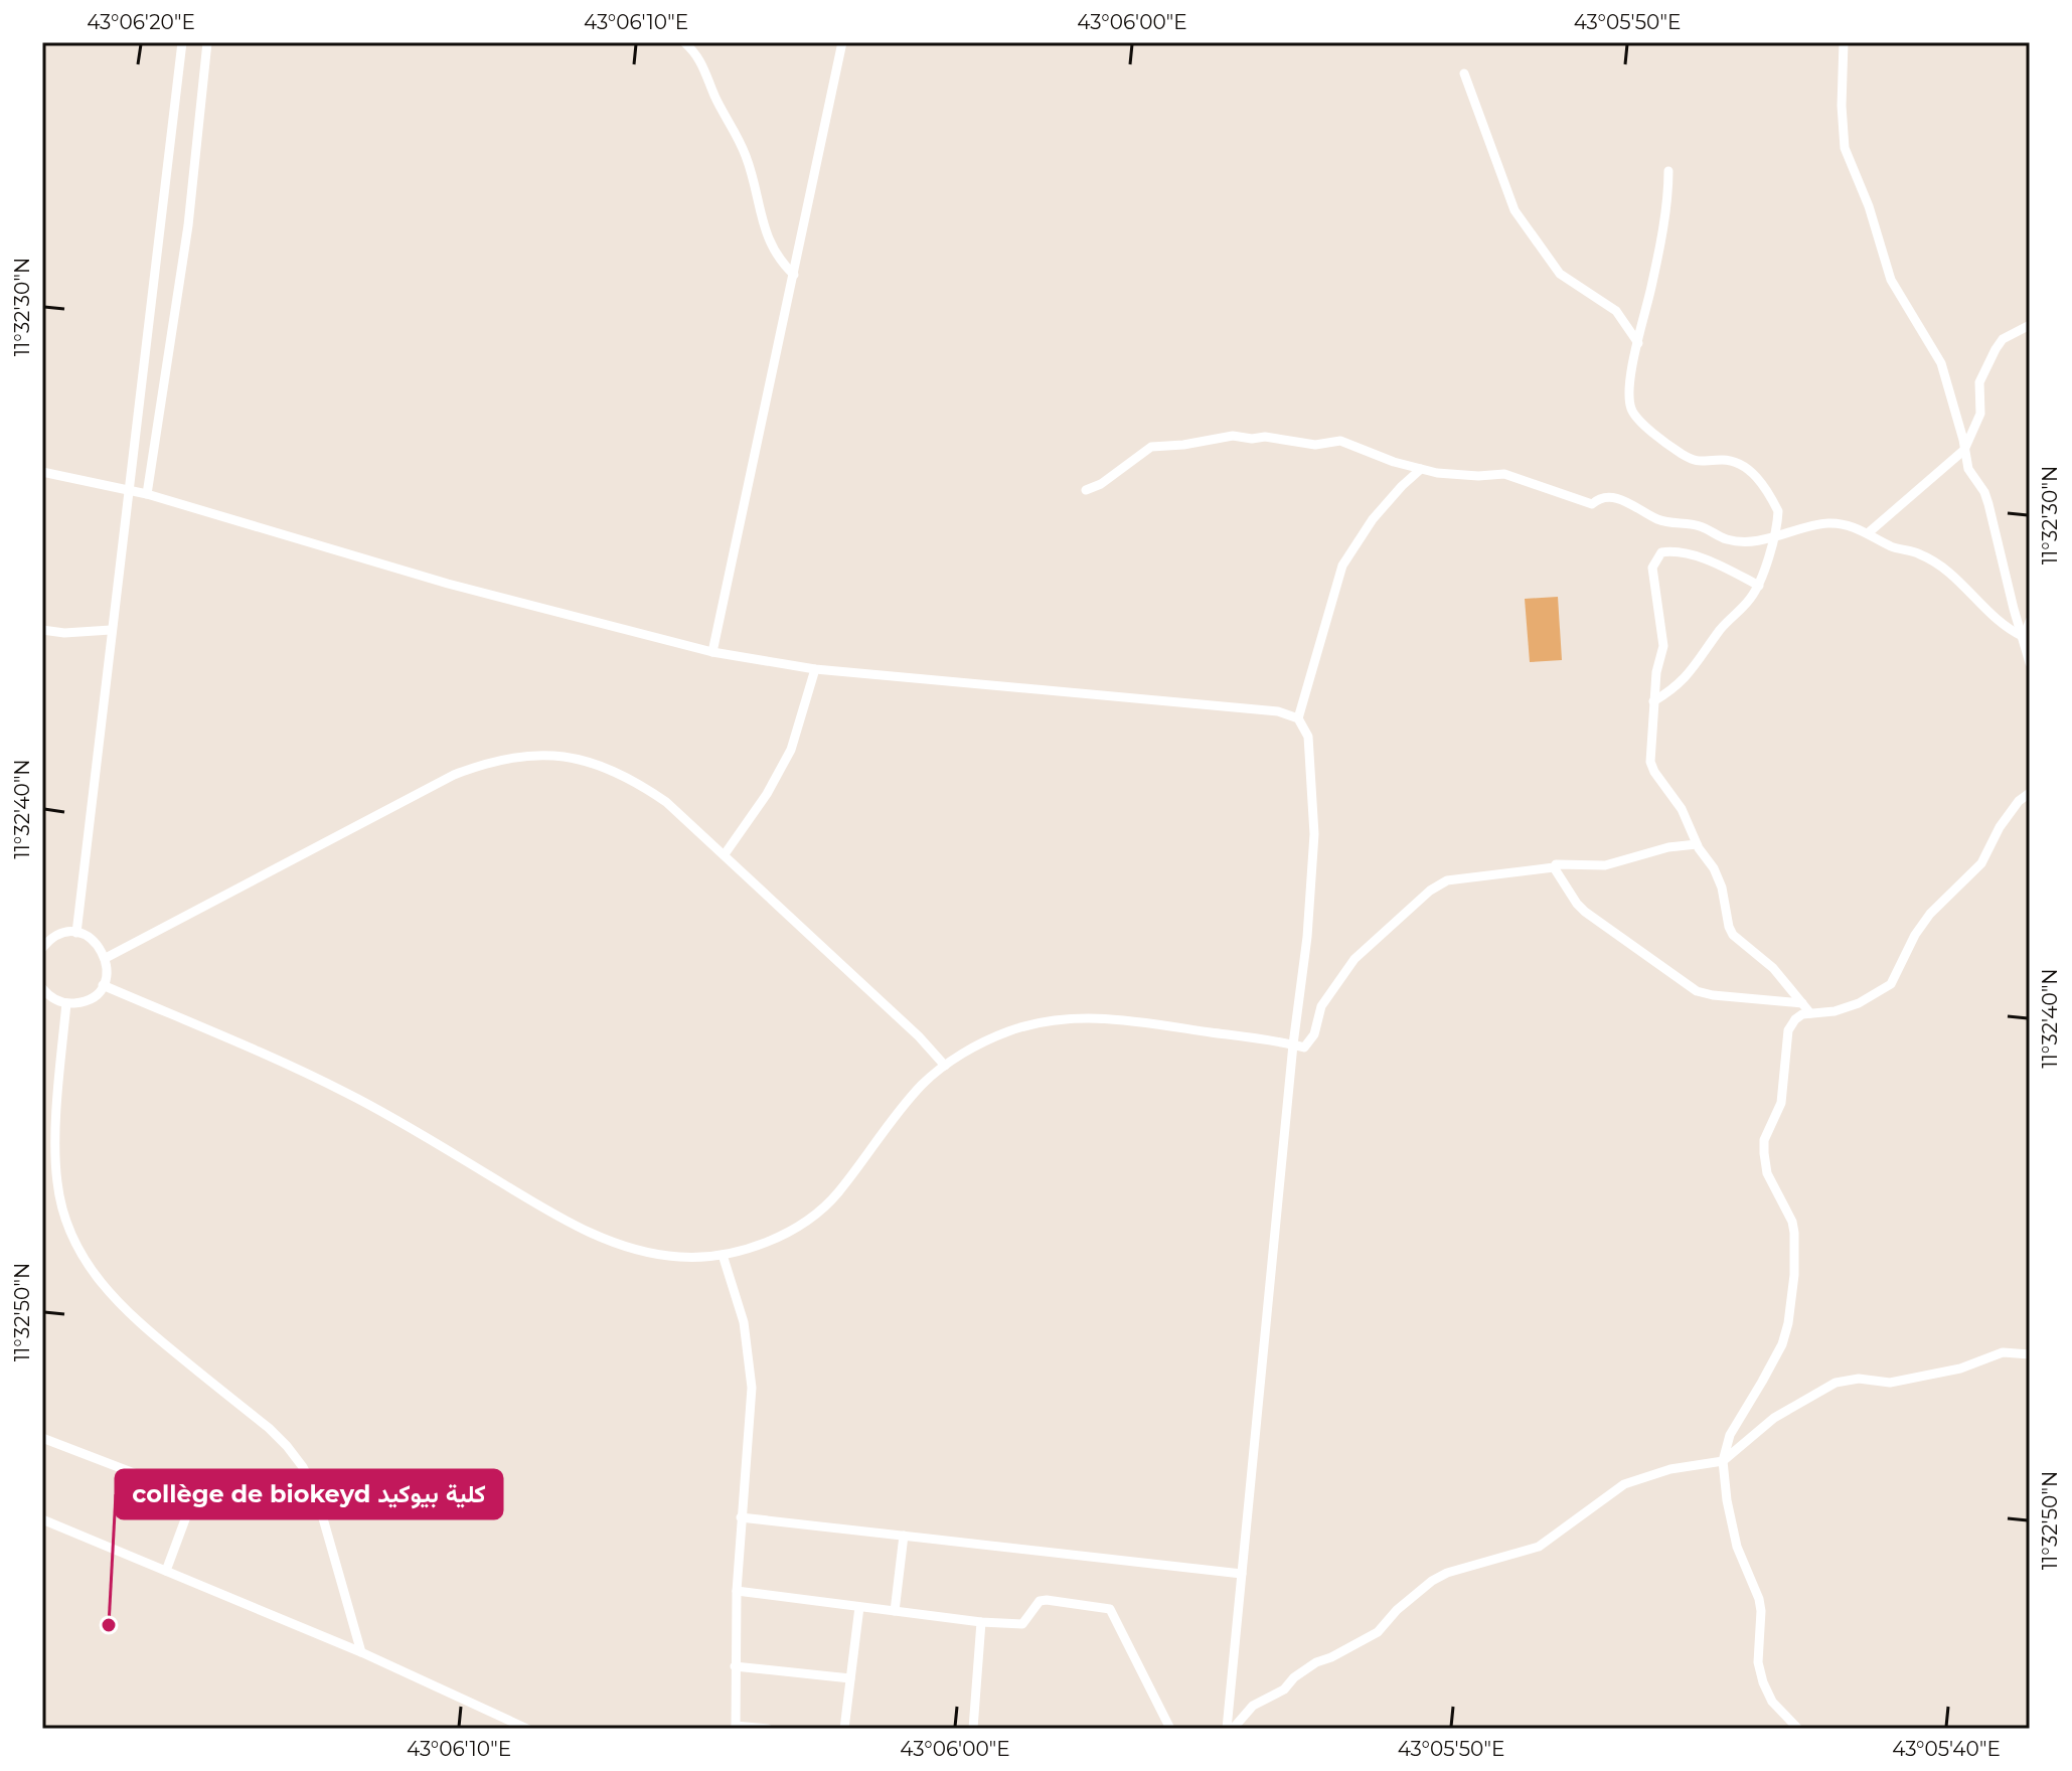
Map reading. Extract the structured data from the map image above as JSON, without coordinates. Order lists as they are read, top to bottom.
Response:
{
  "places": ["collège de biokeyd كلية بيوكيد"],
  "coordinates": [
    "43°06'20\"E",
    "43°06'10\"E",
    "43°06'00\"E",
    "43°05'50\"E",
    "11°32'30\"N",
    "11°32'40\"N",
    "11°32'50\"N",
    "43°05'40\"E"
  ]
}
